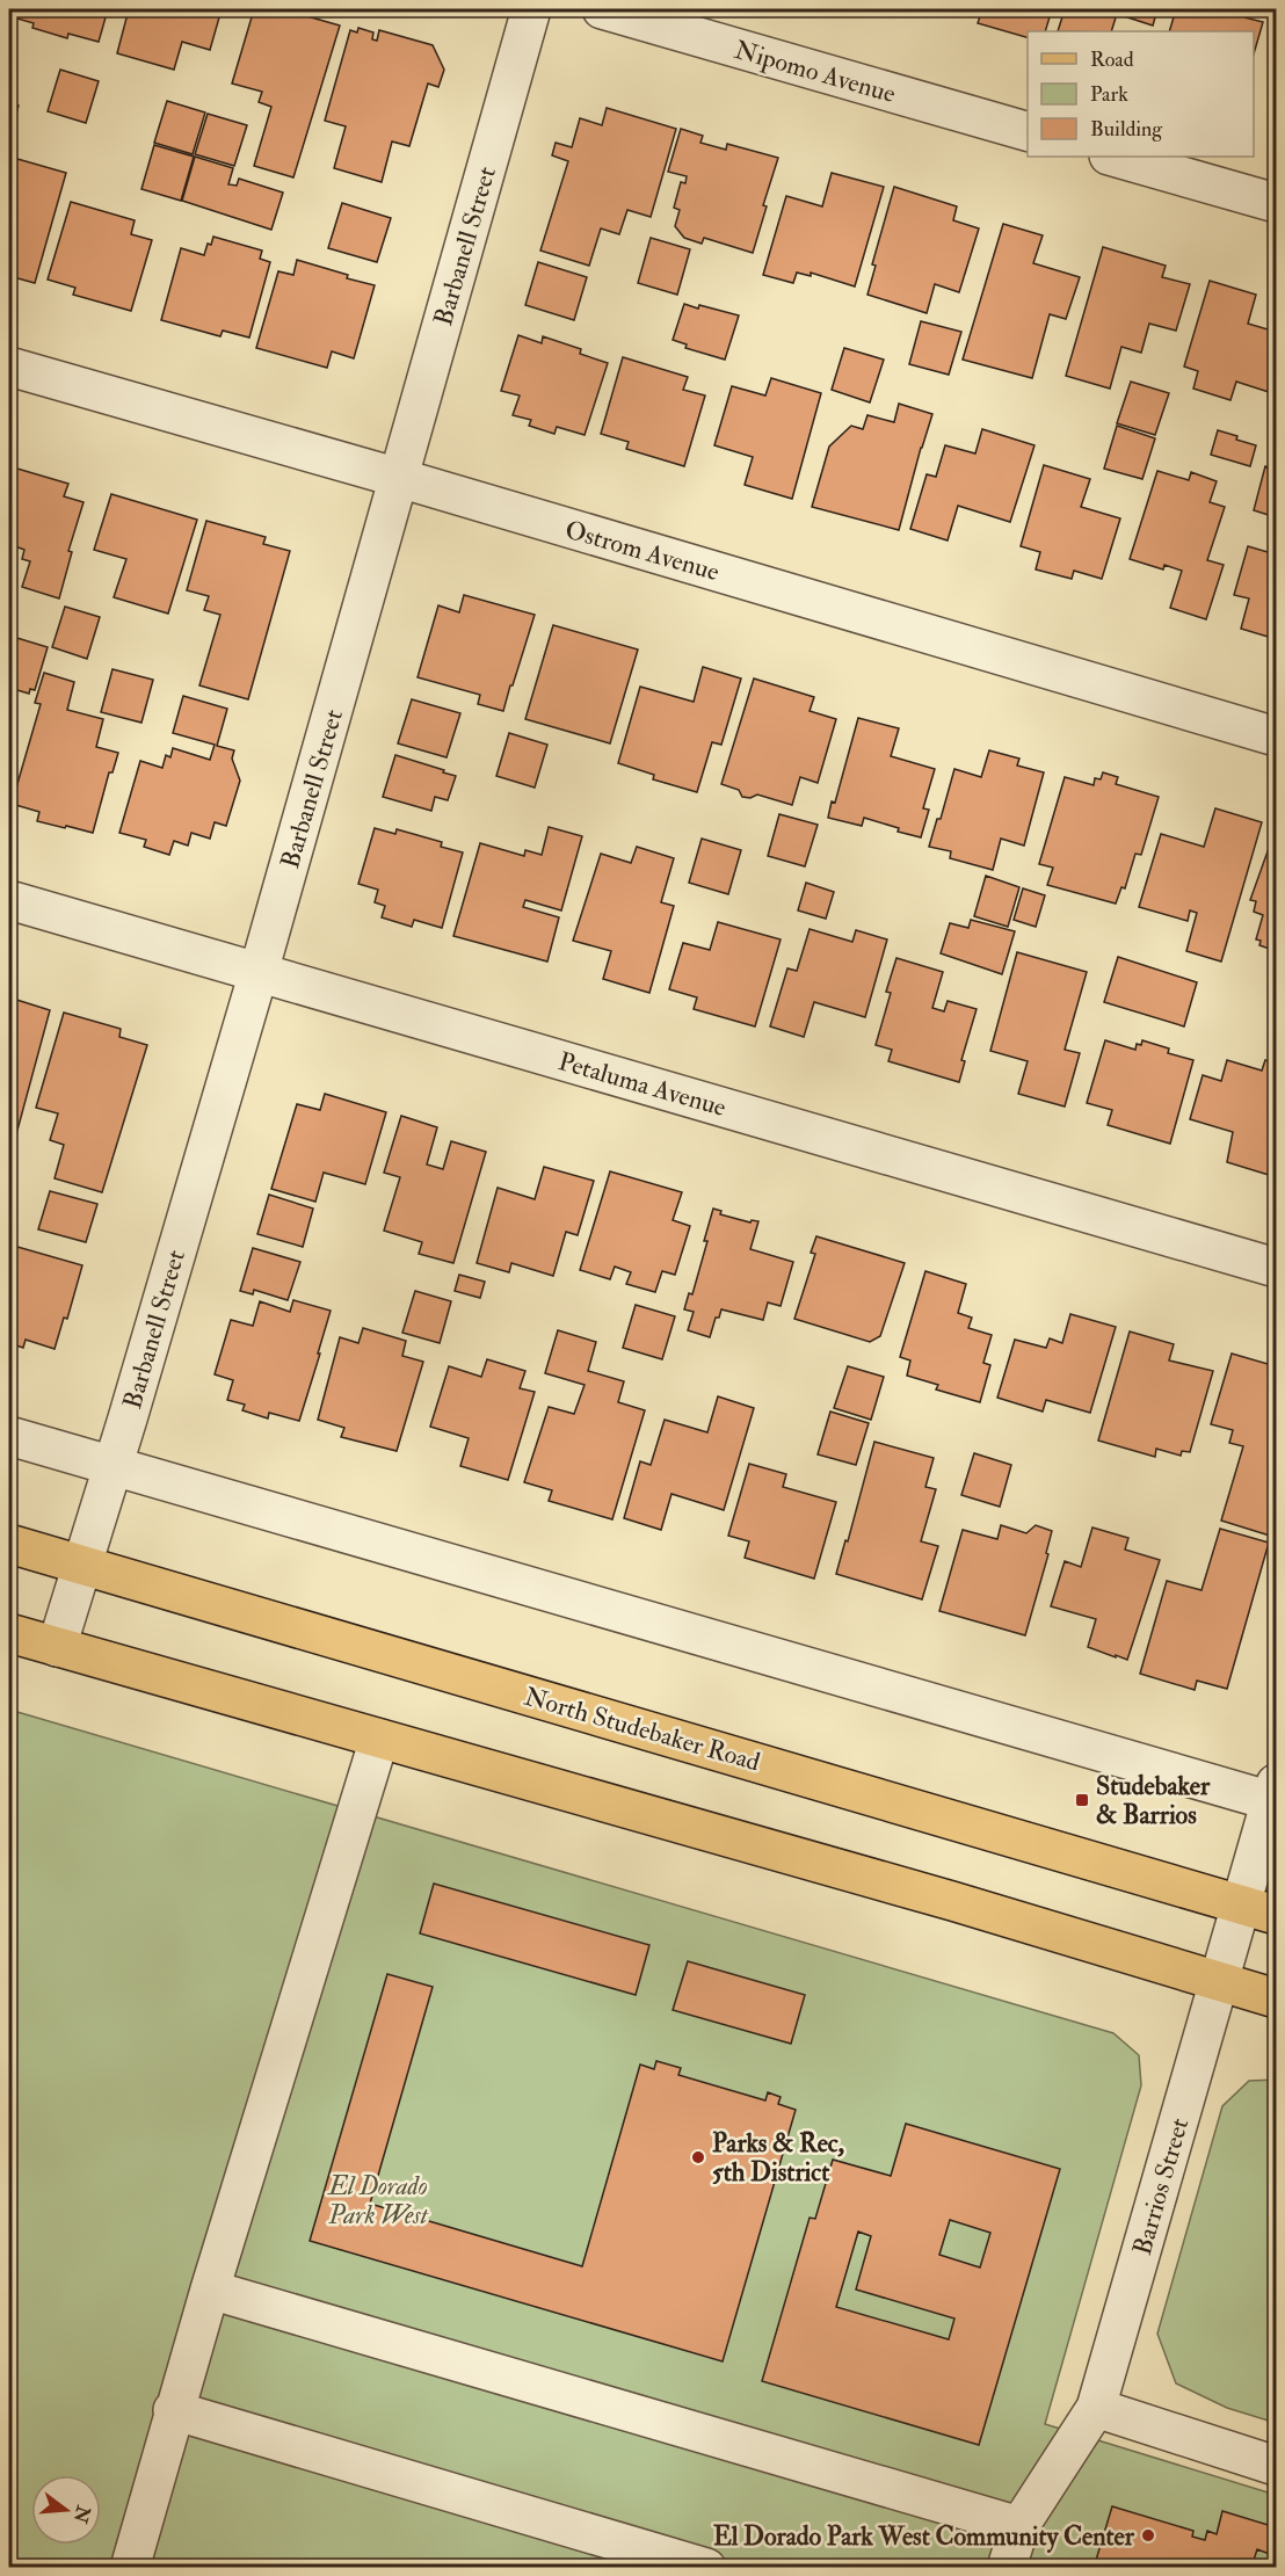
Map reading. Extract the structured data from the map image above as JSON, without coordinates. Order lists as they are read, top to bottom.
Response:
{
  "streets": {
    "main road": ["North Studebaker Road"],
    "street": [
      "Nipomo Avenue",
      "Barbanell Street",
      "Ostrom Avenue",
      "Petaluma Avenue",
      "Barrios Street"
    ]
  },
  "crossings": [
    ["Barbanell Street", "Ostrom Avenue"],
    ["Barbanell Street", "Petaluma Avenue"],
    ["Barbanell Street", "North Studebaker Road"],
    ["North Studebaker Road", "Barrios Street"]
  ],
  "parks": ["El Dorado Park West"],
  "places": {
    "transit": ["Studebaker & Barrios"],
    "other": ["Parks & Rec, 5th District", "El Dorado Park West Community Center"]
  },
  "legend": ["Road", "Park", "Building"],
  "north": "right"
}
